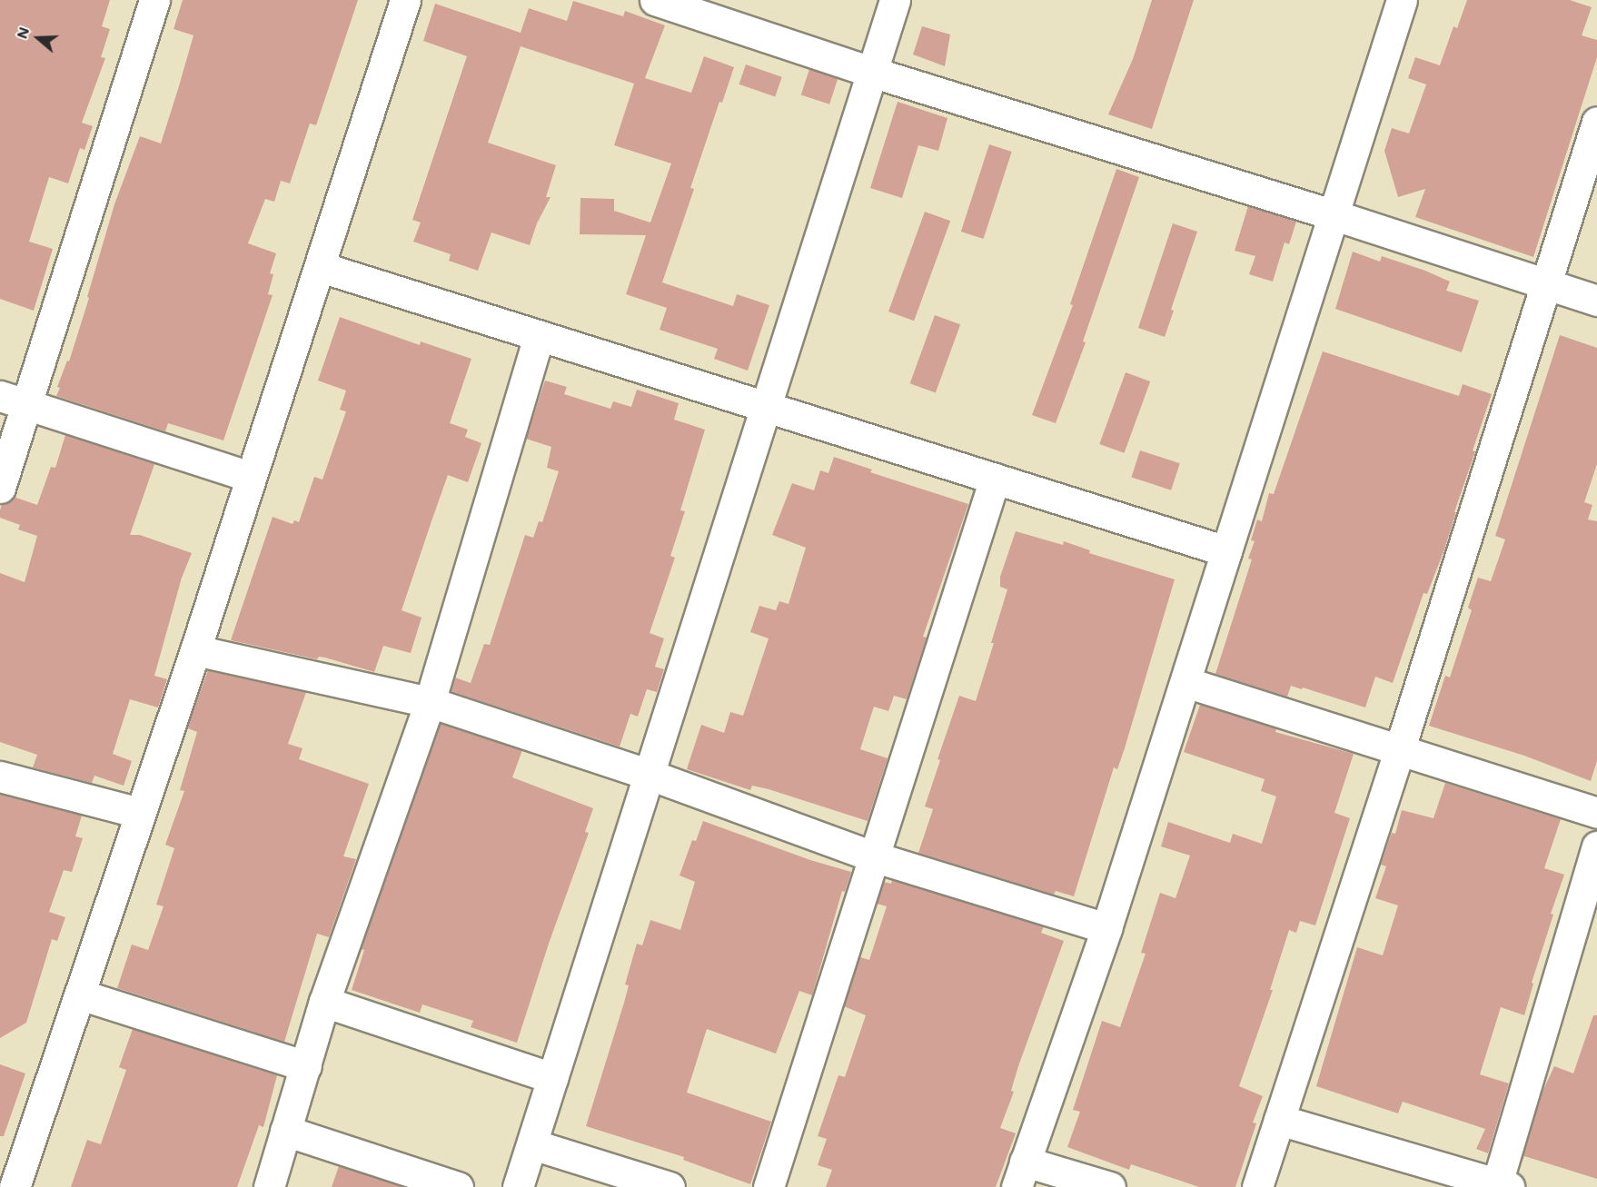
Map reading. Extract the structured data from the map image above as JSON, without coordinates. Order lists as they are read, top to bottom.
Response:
{
  "north": "left"
}
